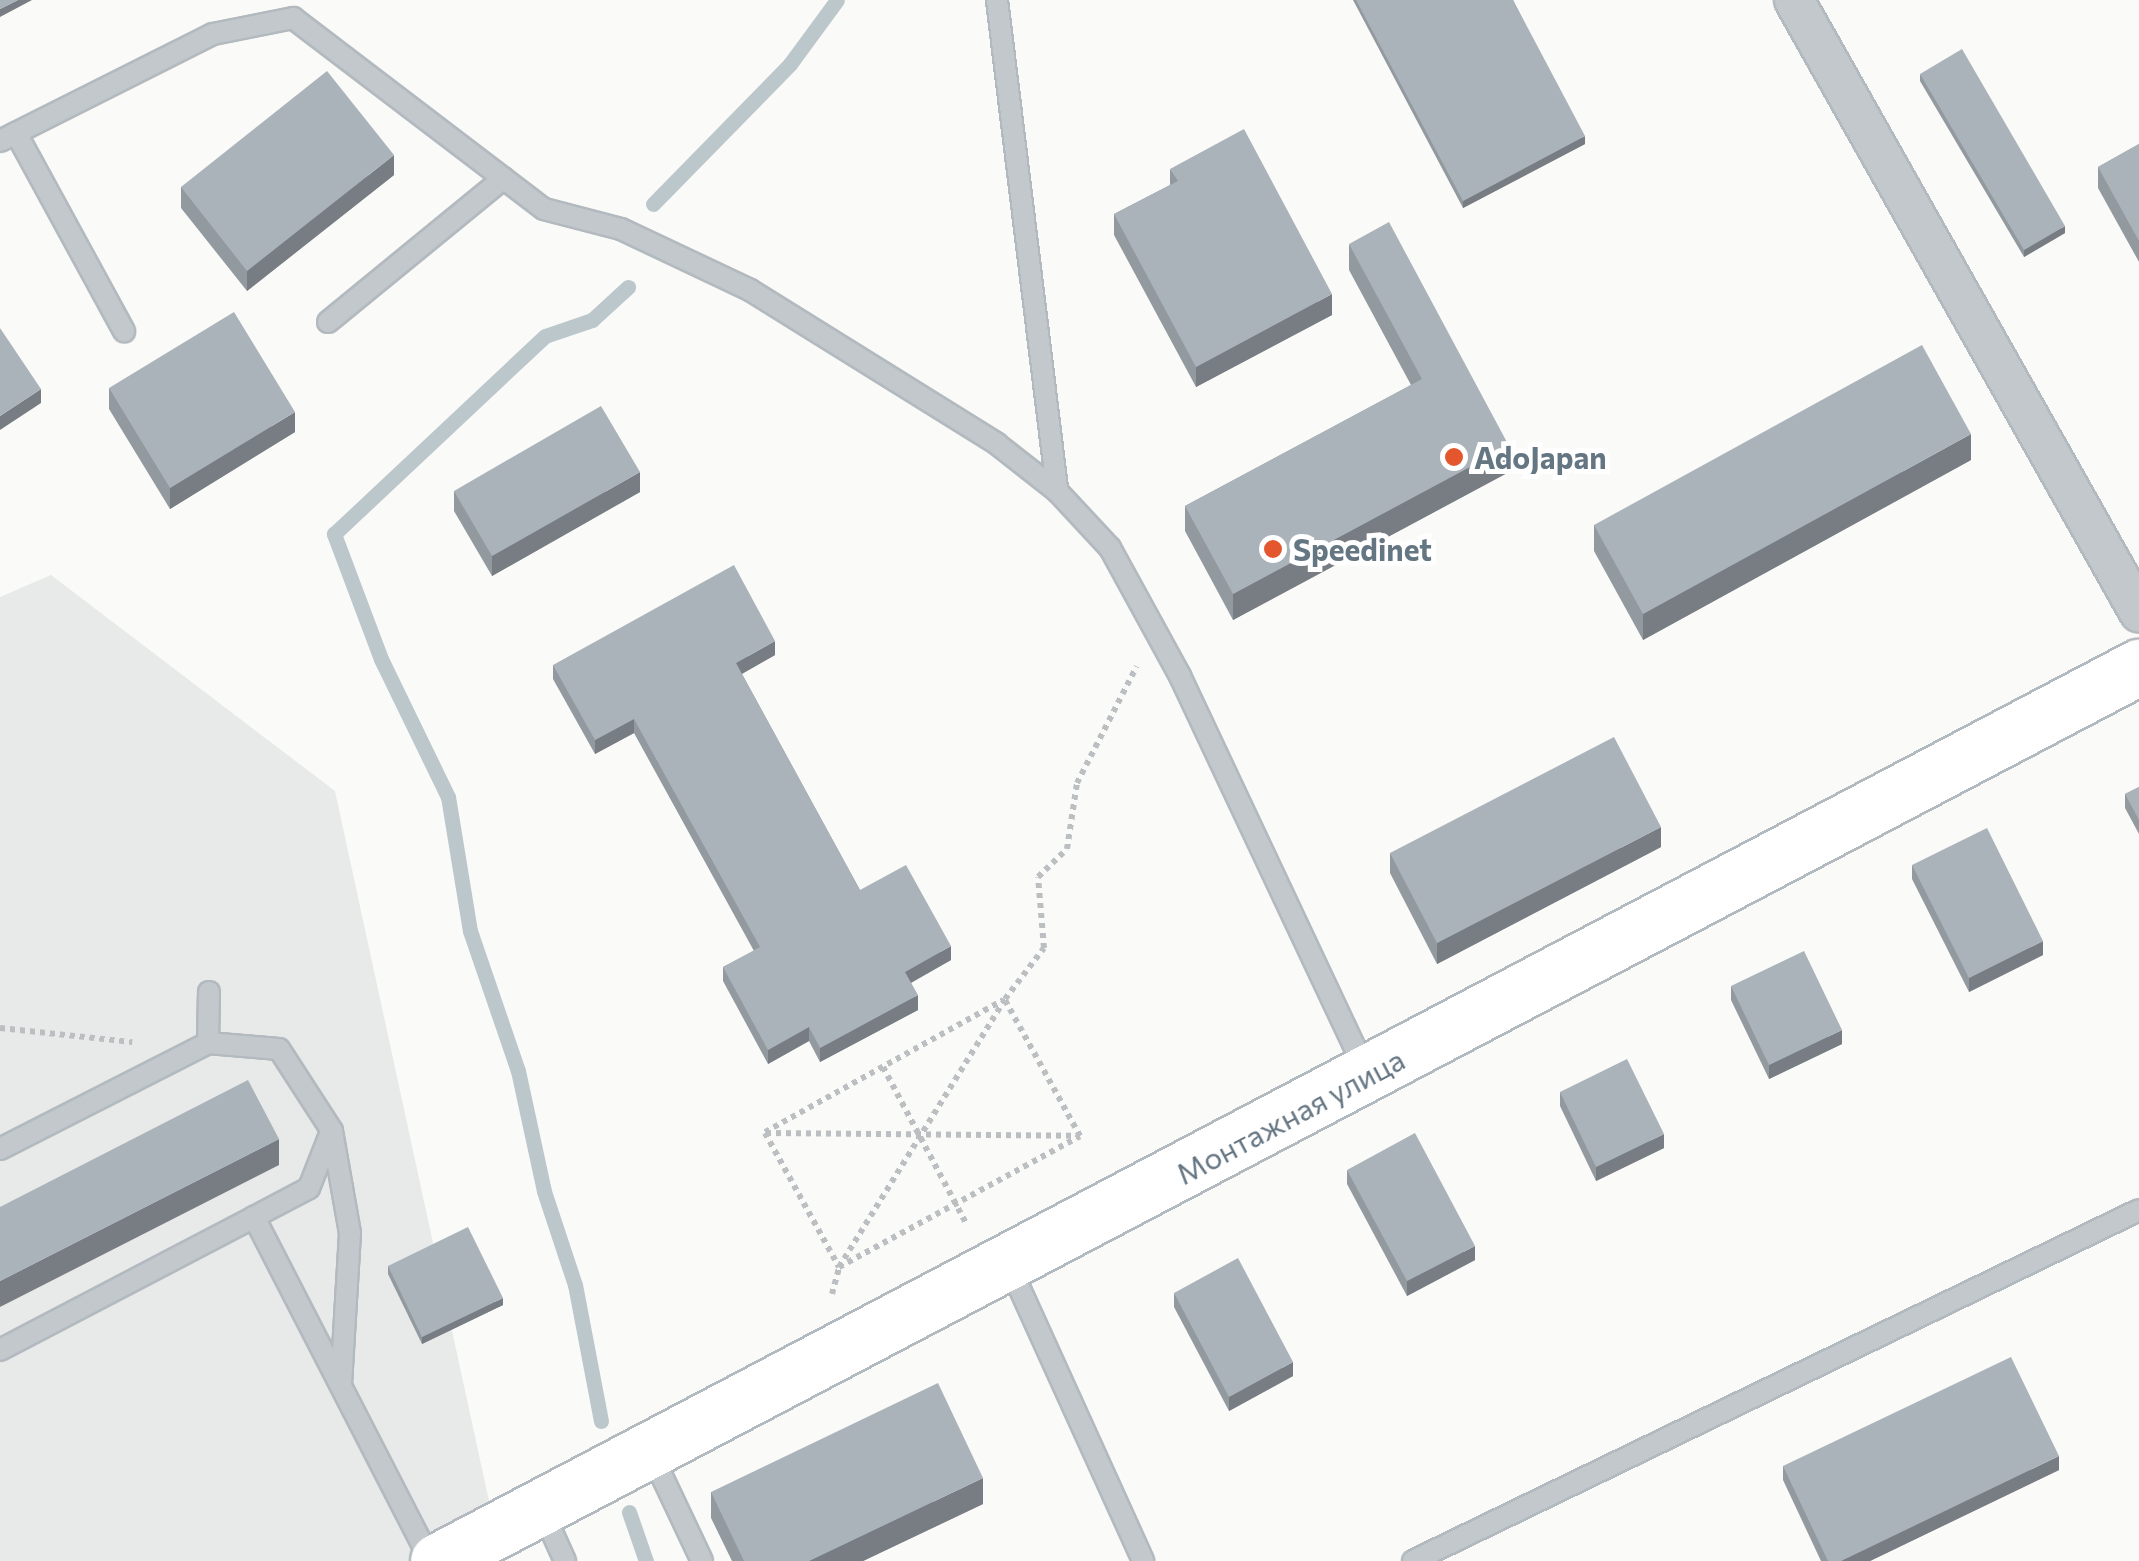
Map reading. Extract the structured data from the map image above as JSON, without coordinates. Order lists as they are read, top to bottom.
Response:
{
  "streets": {
    "street": ["Монтажная улица"]
  },
  "places": ["AdoJapan", "Speedinet"]
}
